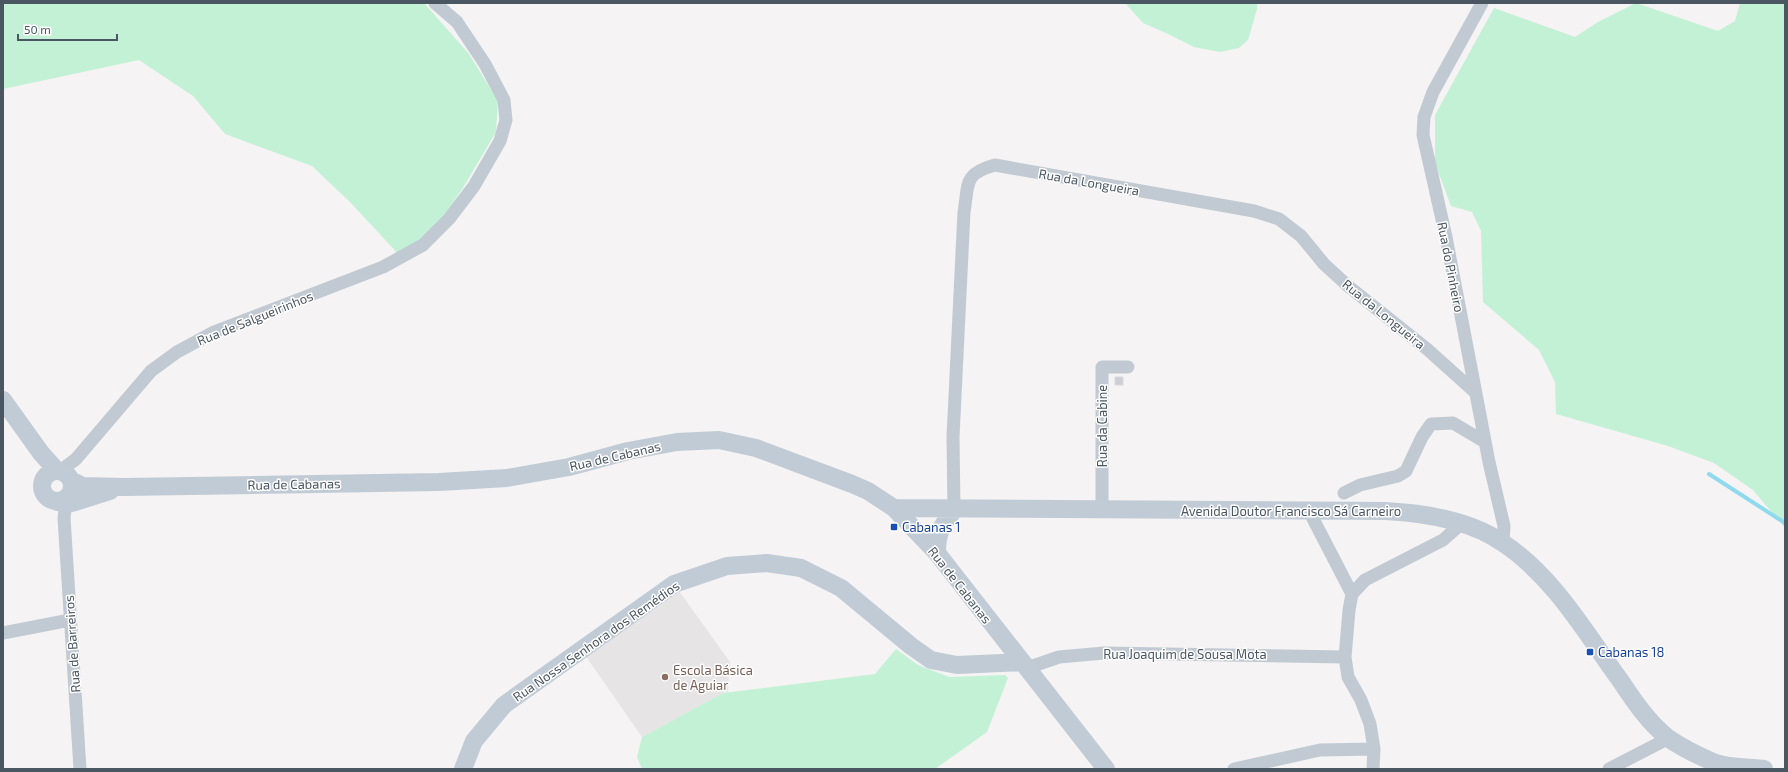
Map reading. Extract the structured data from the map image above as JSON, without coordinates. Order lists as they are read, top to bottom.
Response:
{
  "streets": {
    "street": [
      "Rua da Longueira",
      "Rua do Pinheiro",
      "Rua de Salgueirinhos",
      "Rua da Cabine",
      "Rua de Cabanas",
      "Avenida Doutor Francisco Sá Carneiro",
      "Rua Nossa Senhora dos Remédios",
      "Rua de Barreiros",
      "Rua Joaquim de Sousa Mota"
    ]
  },
  "crossings": [
    ["Rua da Longueira", "Rua do Pinheiro"],
    ["Rua da Longueira", "Avenida Doutor Francisco Sá Carneiro"],
    ["Rua do Pinheiro", "Avenida Doutor Francisco Sá Carneiro"],
    ["Rua de Salgueirinhos", "Rua de Cabanas"],
    ["Rua de Salgueirinhos", "Rua de Barreiros"],
    ["Rua da Cabine", "Avenida Doutor Francisco Sá Carneiro"],
    ["Rua de Cabanas", "Avenida Doutor Francisco Sá Carneiro"],
    ["Rua de Cabanas", "Rua Nossa Senhora dos Remédios"],
    ["Rua de Cabanas", "Rua de Barreiros"],
    ["Rua de Cabanas", "Rua Joaquim de Sousa Mota"],
    ["Rua Nossa Senhora dos Remédios", "Rua Joaquim de Sousa Mota"]
  ],
  "places": {
    "transit": ["Cabanas 1", "Cabanas 18"],
    "other": ["Escola Básica de Aguiar"]
  },
  "scale_bar": "50 m"
}
